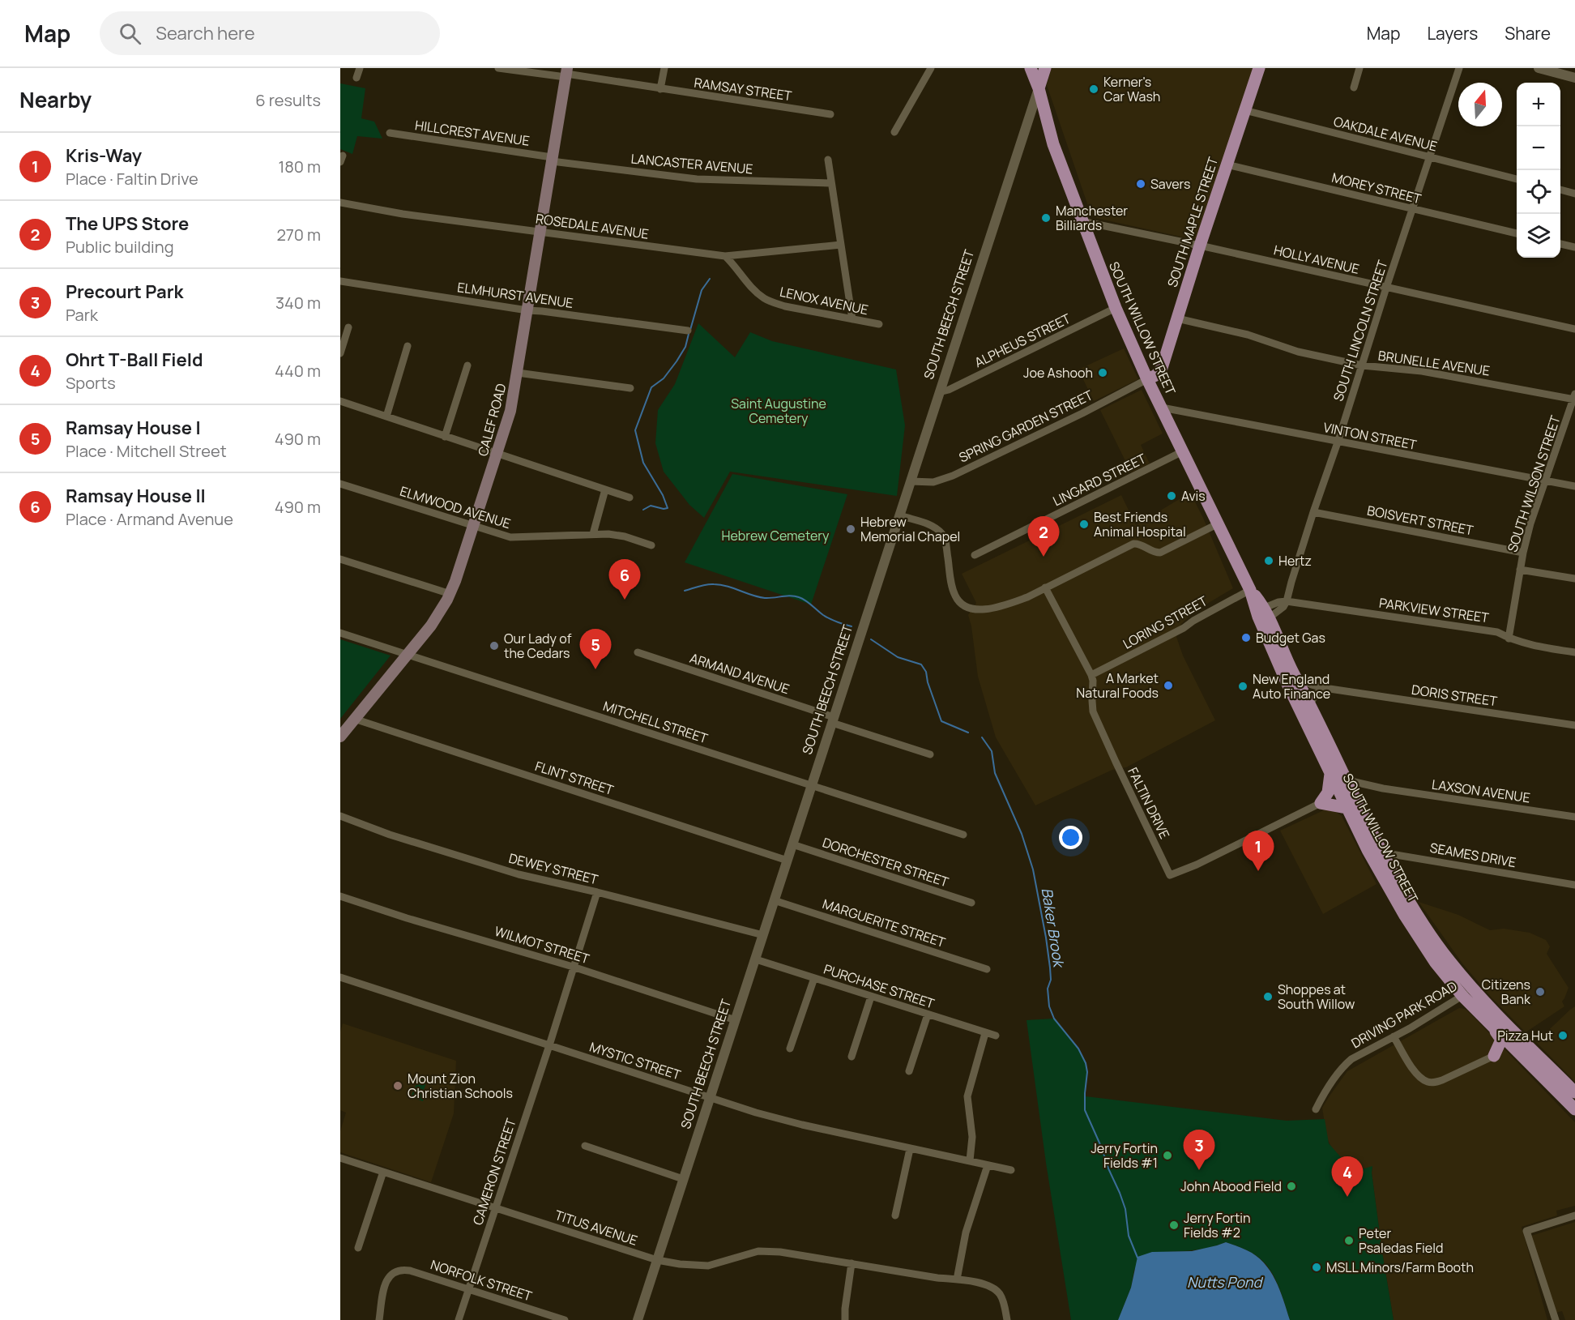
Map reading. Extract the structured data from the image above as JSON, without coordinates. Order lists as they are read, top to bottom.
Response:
{
  "streets": {
    "main road": [
      "SOUTH MAPLE STREET",
      "SOUTH BEECH STREET",
      "SOUTH WILLOW STREET",
      "CALEF ROAD"
    ],
    "street": [
      "RAMSAY STREET",
      "HILLCREST AVENUE",
      "OAKDALE AVENUE",
      "LANCASTER AVENUE",
      "MOREY STREET",
      "ROSEDALE AVENUE",
      "HOLLY AVENUE",
      "ELMHURST AVENUE",
      "LENOX AVENUE",
      "SOUTH LINCOLN STREET",
      "ALPHEUS STREET",
      "BRUNELLE AVENUE",
      "SPRING GARDEN STREET",
      "VINTON STREET",
      "LINGARD STREET",
      "SOUTH WILSON STREET",
      "ELMWOOD AVENUE",
      "BOISVERT STREET",
      "PARKVIEW STREET",
      "LORING STREET",
      "ARMAND AVENUE",
      "DORIS STREET",
      "MITCHELL STREET",
      "FLINT STREET",
      "LAXSON AVENUE",
      "FALTIN DRIVE",
      "SEAMES DRIVE",
      "DORCHESTER STREET",
      "DEWEY STREET",
      "MARGUERITE STREET",
      "WILMOT STREET",
      "PURCHASE STREET",
      "DRIVING PARK ROAD",
      "MYSTIC STREET",
      "CAMERON STREET",
      "TITUS AVENUE",
      "NORFOLK STREET"
    ]
  },
  "crossings": [
    ["RAMSAY STREET", "CALEF ROAD"],
    ["HILLCREST AVENUE", "LANCASTER AVENUE"],
    ["HILLCREST AVENUE", "CALEF ROAD"],
    ["OAKDALE AVENUE", "SOUTH MAPLE STREET"],
    ["OAKDALE AVENUE", "SOUTH LINCOLN STREET"],
    ["LANCASTER AVENUE", "CALEF ROAD"],
    ["MOREY STREET", "SOUTH MAPLE STREET"],
    ["MOREY STREET", "SOUTH LINCOLN STREET"],
    ["SOUTH MAPLE STREET", "HOLLY AVENUE"],
    ["SOUTH MAPLE STREET", "SOUTH WILLOW STREET"],
    ["SOUTH MAPLE STREET", "BRUNELLE AVENUE"],
    ["SOUTH MAPLE STREET", "SPRING GARDEN STREET"],
    ["ROSEDALE AVENUE", "LENOX AVENUE"],
    ["ROSEDALE AVENUE", "CALEF ROAD"],
    ["HOLLY AVENUE", "SOUTH WILLOW STREET"],
    ["HOLLY AVENUE", "SOUTH LINCOLN STREET"],
    ["ELMHURST AVENUE", "CALEF ROAD"],
    ["SOUTH BEECH STREET", "SOUTH WILLOW STREET"],
    ["SOUTH BEECH STREET", "ALPHEUS STREET"],
    ["SOUTH BEECH STREET", "SPRING GARDEN STREET"],
    ["SOUTH BEECH STREET", "ARMAND AVENUE"],
    ["SOUTH BEECH STREET", "MITCHELL STREET"],
    ["SOUTH BEECH STREET", "FLINT STREET"],
    ["SOUTH BEECH STREET", "DORCHESTER STREET"],
    ["SOUTH BEECH STREET", "DEWEY STREET"],
    ["SOUTH BEECH STREET", "MARGUERITE STREET"],
    ["SOUTH BEECH STREET", "WILMOT STREET"],
    ["SOUTH BEECH STREET", "PURCHASE STREET"],
    ["SOUTH BEECH STREET", "MYSTIC STREET"],
    ["SOUTH BEECH STREET", "TITUS AVENUE"],
    ["SOUTH WILLOW STREET", "SOUTH LINCOLN STREET"],
    ["SOUTH WILLOW STREET", "ALPHEUS STREET"],
    ["SOUTH WILLOW STREET", "SPRING GARDEN STREET"],
    ["SOUTH WILLOW STREET", "VINTON STREET"],
    ["SOUTH WILLOW STREET", "LINGARD STREET"],
    ["SOUTH WILLOW STREET", "LORING STREET"],
    ["SOUTH WILLOW STREET", "DORIS STREET"],
    ["SOUTH WILLOW STREET", "LAXSON AVENUE"],
    ["SOUTH WILLOW STREET", "SEAMES DRIVE"],
    ["SOUTH WILLOW STREET", "DRIVING PARK ROAD"],
    ["SOUTH LINCOLN STREET", "BRUNELLE AVENUE"],
    ["SOUTH LINCOLN STREET", "VINTON STREET"],
    ["SOUTH LINCOLN STREET", "BOISVERT STREET"],
    ["SOUTH LINCOLN STREET", "PARKVIEW STREET"],
    ["BRUNELLE AVENUE", "SOUTH WILSON STREET"],
    ["CALEF ROAD", "ELMWOOD AVENUE"],
    ["CALEF ROAD", "MITCHELL STREET"],
    ["CALEF ROAD", "FLINT STREET"],
    ["VINTON STREET", "SOUTH WILSON STREET"],
    ["SOUTH WILSON STREET", "BOISVERT STREET"],
    ["SOUTH WILSON STREET", "PARKVIEW STREET"],
    ["LORING STREET", "FALTIN DRIVE"],
    ["DEWEY STREET", "CAMERON STREET"],
    ["WILMOT STREET", "CAMERON STREET"],
    ["MYSTIC STREET", "CAMERON STREET"],
    ["CAMERON STREET", "TITUS AVENUE"],
    ["CAMERON STREET", "NORFOLK STREET"]
  ],
  "water": ["Baker Brook", "Nutts Pond"],
  "parks": ["Saint Augustine Cemetery", "Hebrew Cemetery"],
  "places": [
    "Kerner's Car Wash",
    "Savers",
    "Manchester Billiards",
    "Joe Ashooh",
    "Avis",
    "Best Friends Animal Hospital",
    "Hebrew Memorial Chapel",
    "Hertz",
    "Budget Gas",
    "Our Lady of the Cedars",
    "A Market Natural Foods",
    "New England Auto Finance",
    "Citizens Bank",
    "Shoppes at South Willow",
    "Pizza Hut",
    "Mount Zion Christian Schools",
    "Jerry Fortin Fields #1",
    "John Abood Field",
    "Jerry Fortin Fields #2",
    "Peter Psaledas Field",
    "MSLL Minors/Farm Booth"
  ],
  "north": "top",
  "page": {
    "header": "Map",
    "search": "Search here",
    "nav": ["Map", "Layers", "Share"],
    "heading": ["Nearby", "6 results"],
    "map_buttons": ["+", "−"],
    "list": [
      {
        "mark": "1",
        "name": "Kris-Way",
        "note": "Place · Faltin Drive",
        "value": "180 m"
      },
      {
        "mark": "2",
        "name": "The UPS Store",
        "note": "Public building",
        "value": "270 m"
      },
      {
        "mark": "3",
        "name": "Precourt Park",
        "note": "Park",
        "value": "340 m"
      },
      {
        "mark": "4",
        "name": "Ohrt T-Ball Field",
        "note": "Sports",
        "value": "440 m"
      },
      {
        "mark": "5",
        "name": "Ramsay House I",
        "note": "Place · Mitchell Street",
        "value": "490 m"
      },
      {
        "mark": "6",
        "name": "Ramsay House II",
        "note": "Place · Armand Avenue",
        "value": "490 m"
      }
    ],
    "pins": [
      "2",
      "6",
      "5",
      "1",
      "3",
      "4"
    ]
  }
}
